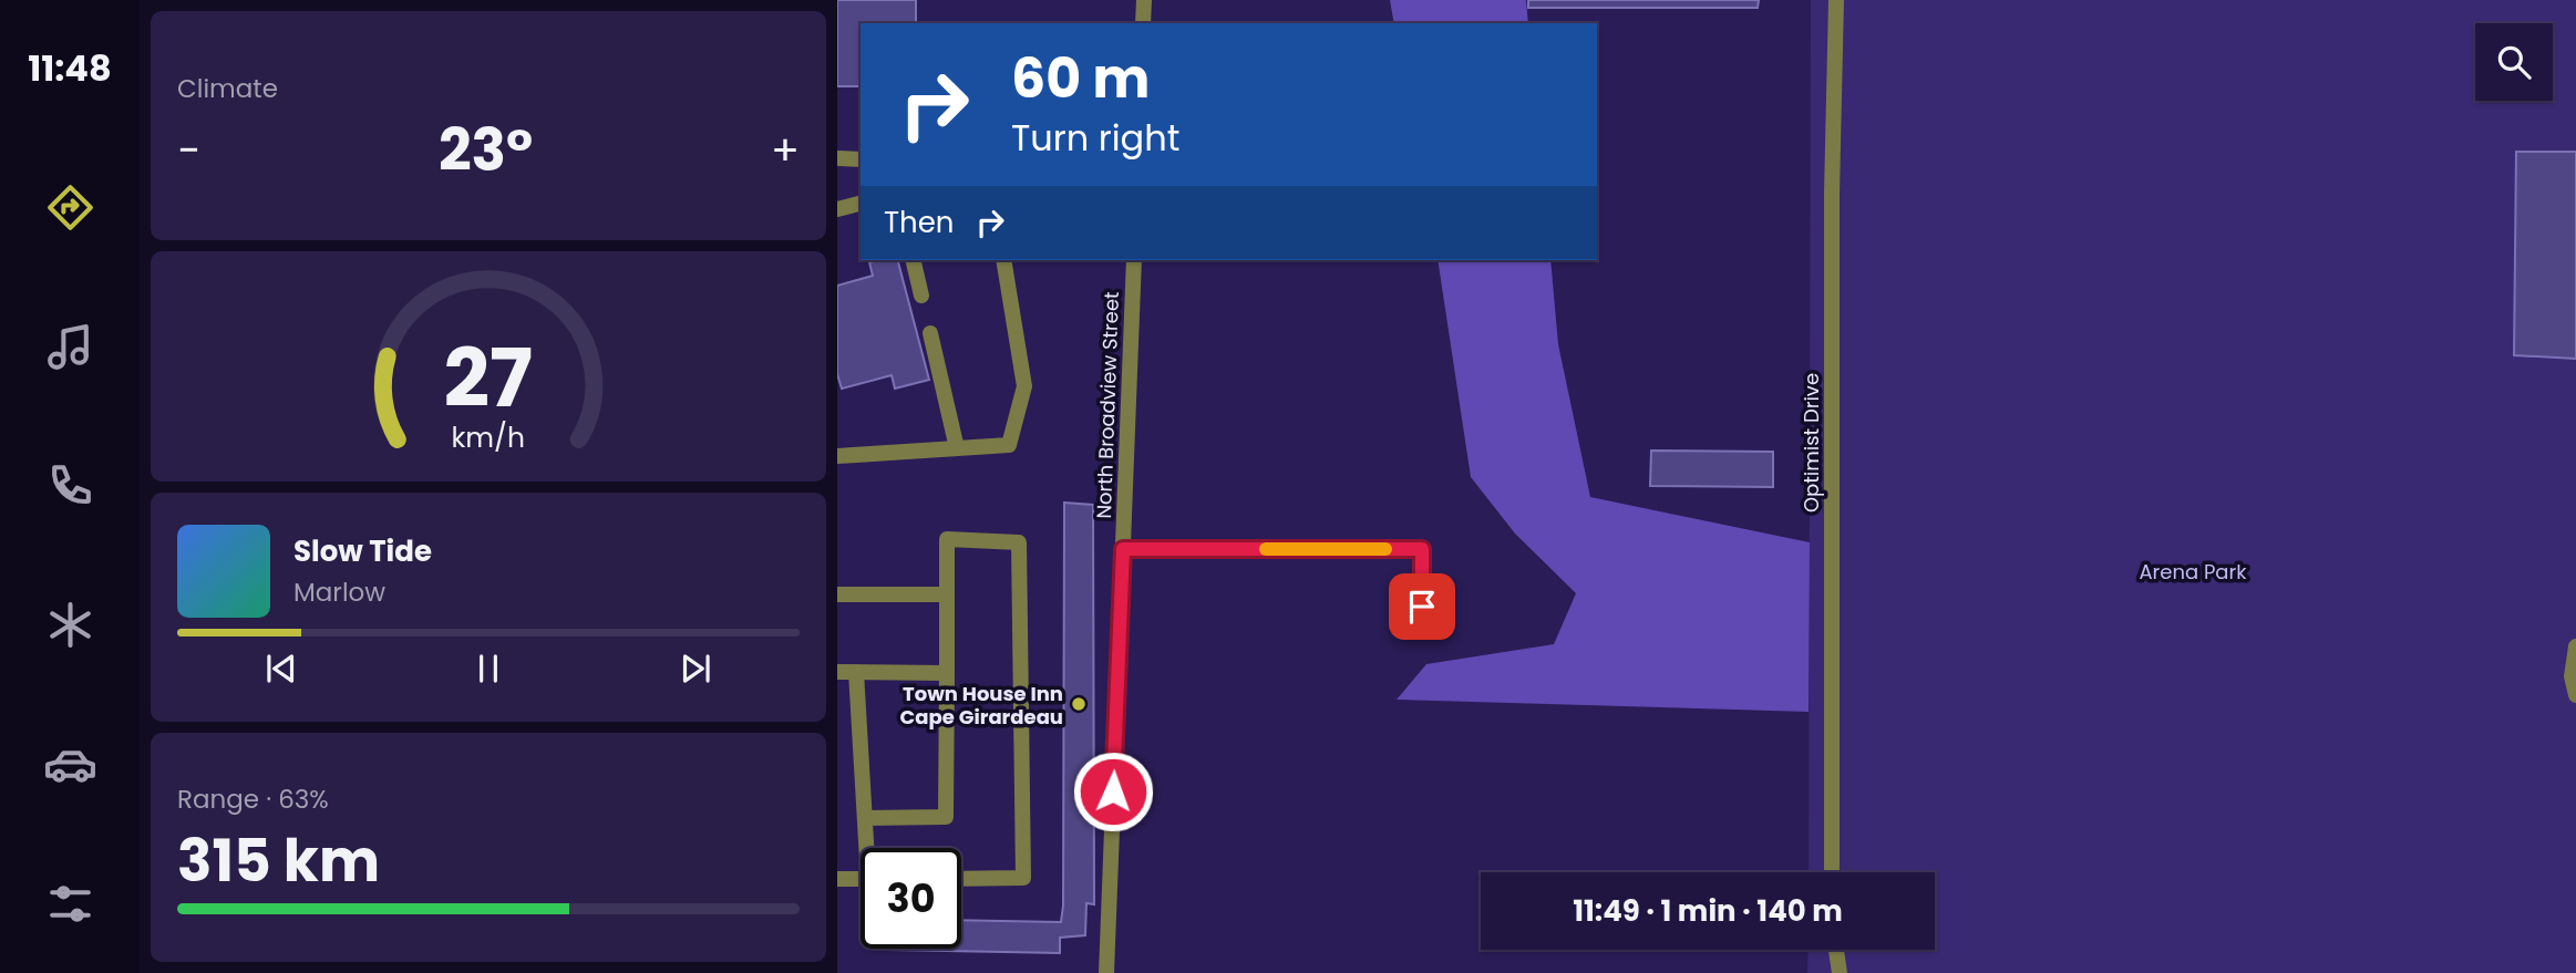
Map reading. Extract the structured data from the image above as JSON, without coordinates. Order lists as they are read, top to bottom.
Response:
{
  "streets": {
    "street": ["North Broadview Street", "Optimist Drive"]
  },
  "parks": ["Arena Park"],
  "places": ["Town House Inn Cape Girardeau"],
  "page": {
    "tabs": "11:48",
    "tile": [
      "Climate",
      ["Range · 63%", "315 km"]
    ],
    "turn": ["60 m", "Turn right"],
    "heat": ["−", "23°", "+"],
    "then": "Then",
    "song": ["Slow Tide", "Marlow"],
    "limit": "30",
    "trip": "11:49 · 1 min · 140 m",
    "gauge": ["27", "km/h"]
  }
}
